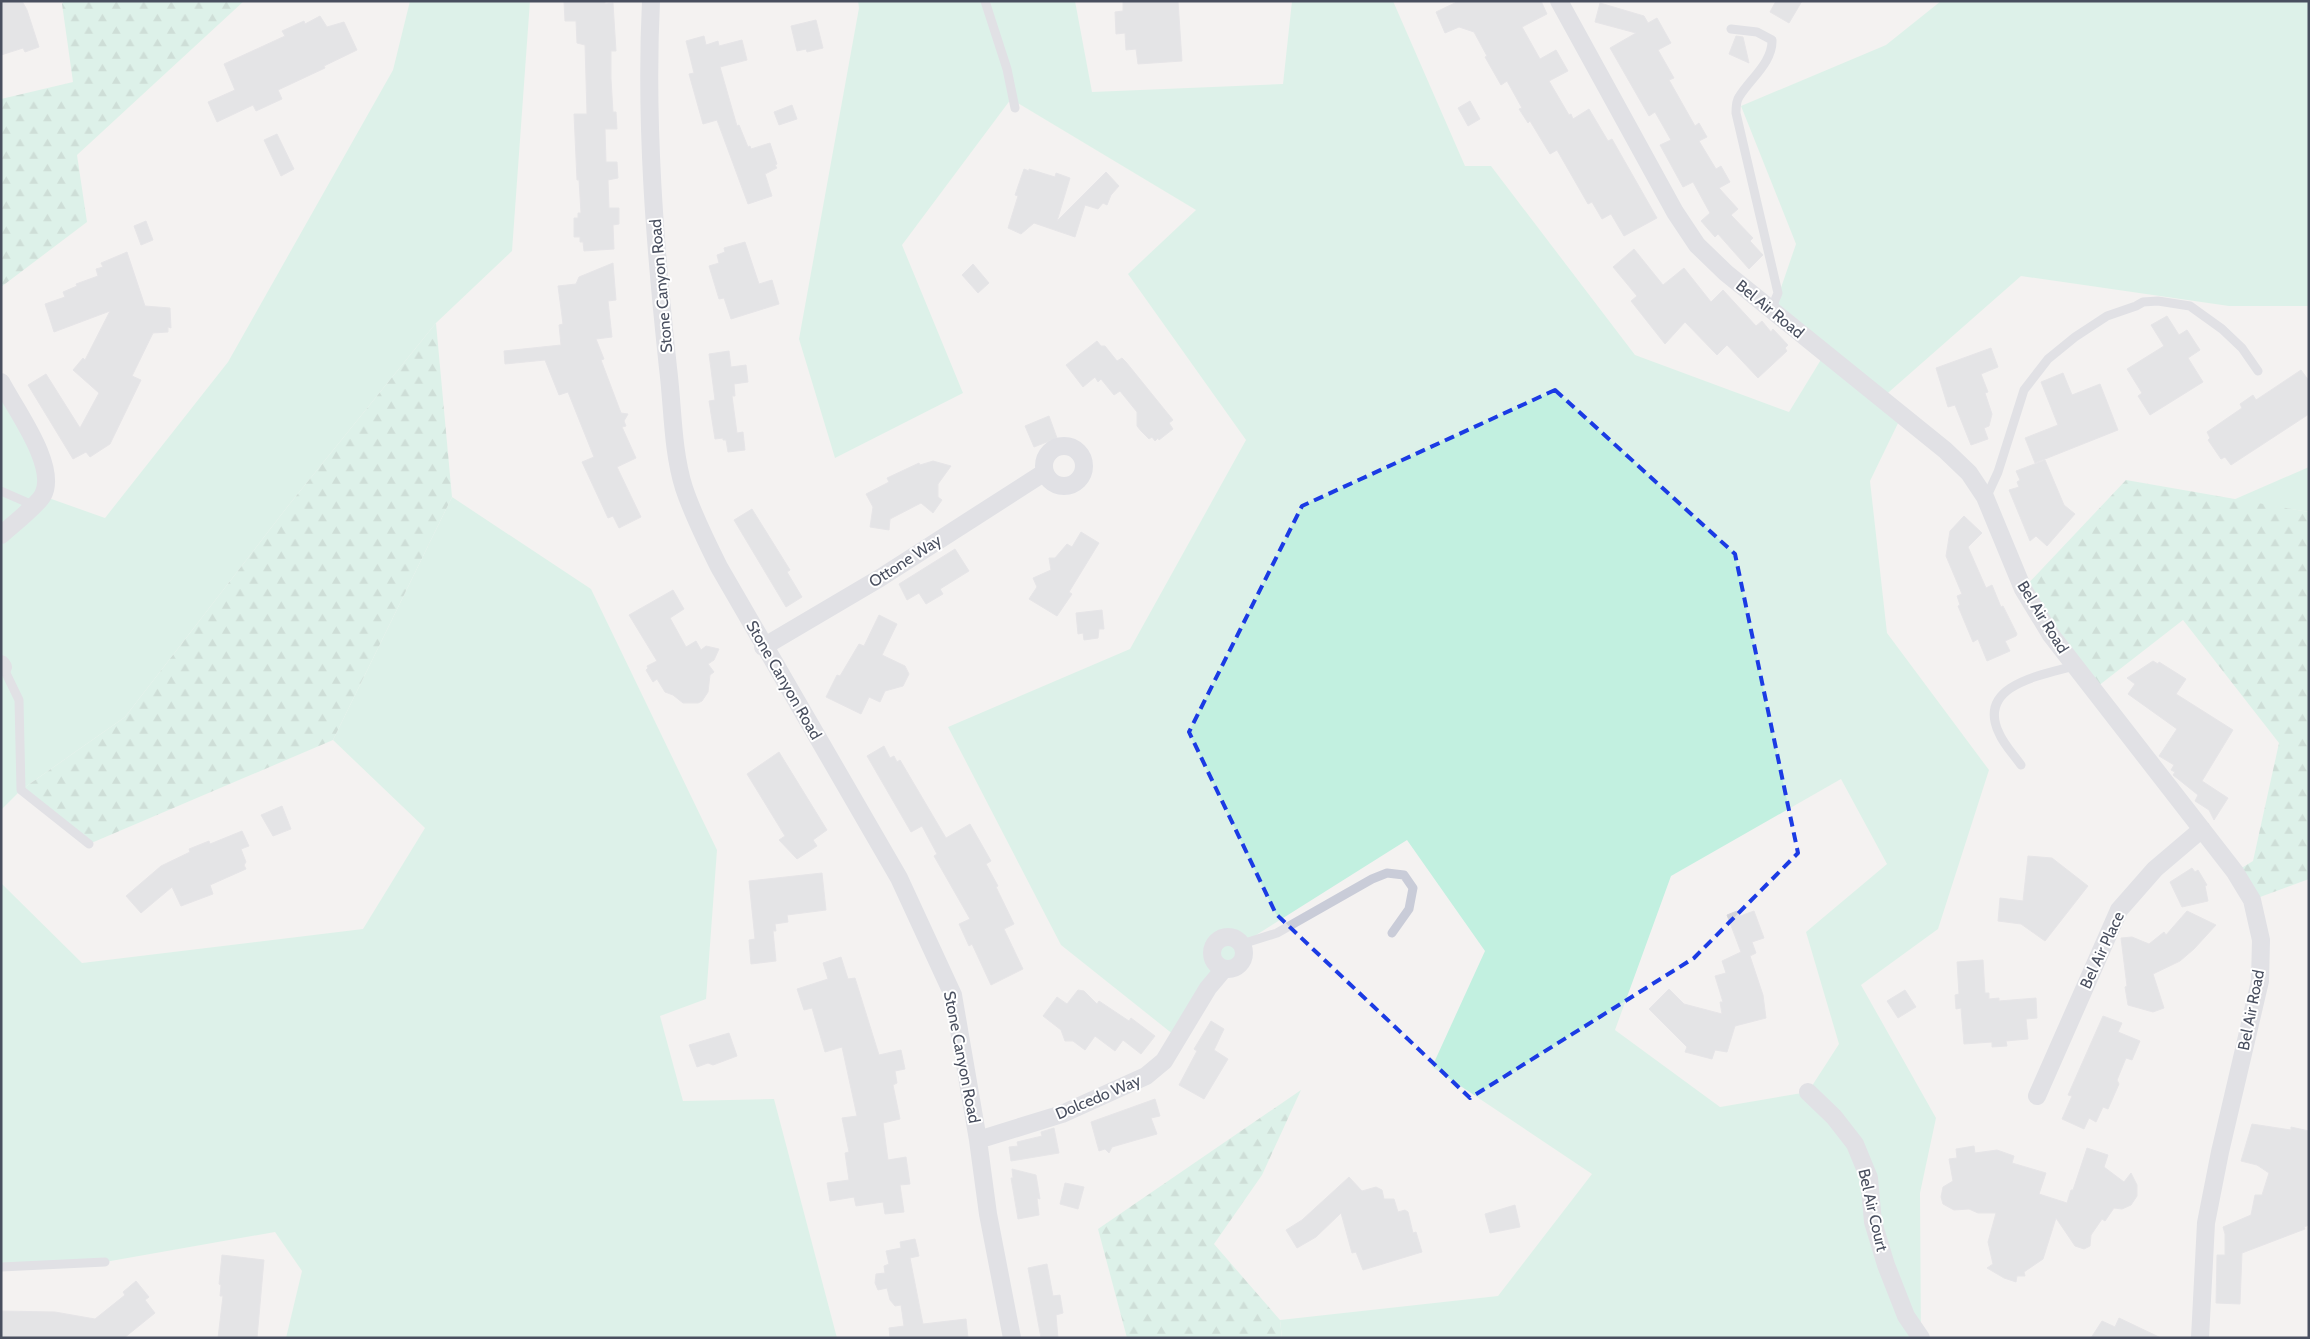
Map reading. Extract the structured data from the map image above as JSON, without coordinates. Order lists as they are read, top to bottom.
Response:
{
  "streets": {
    "street": [
      "Stone Canyon Road",
      "Bel Air Road",
      "Ottone Way",
      "Bel Air Place",
      "Dolcedo Way",
      "Bel Air Court"
    ]
  },
  "crossings": [
    ["Stone Canyon Road", "Ottone Way"],
    ["Stone Canyon Road", "Dolcedo Way"],
    ["Bel Air Road", "Bel Air Place"]
  ]
}
